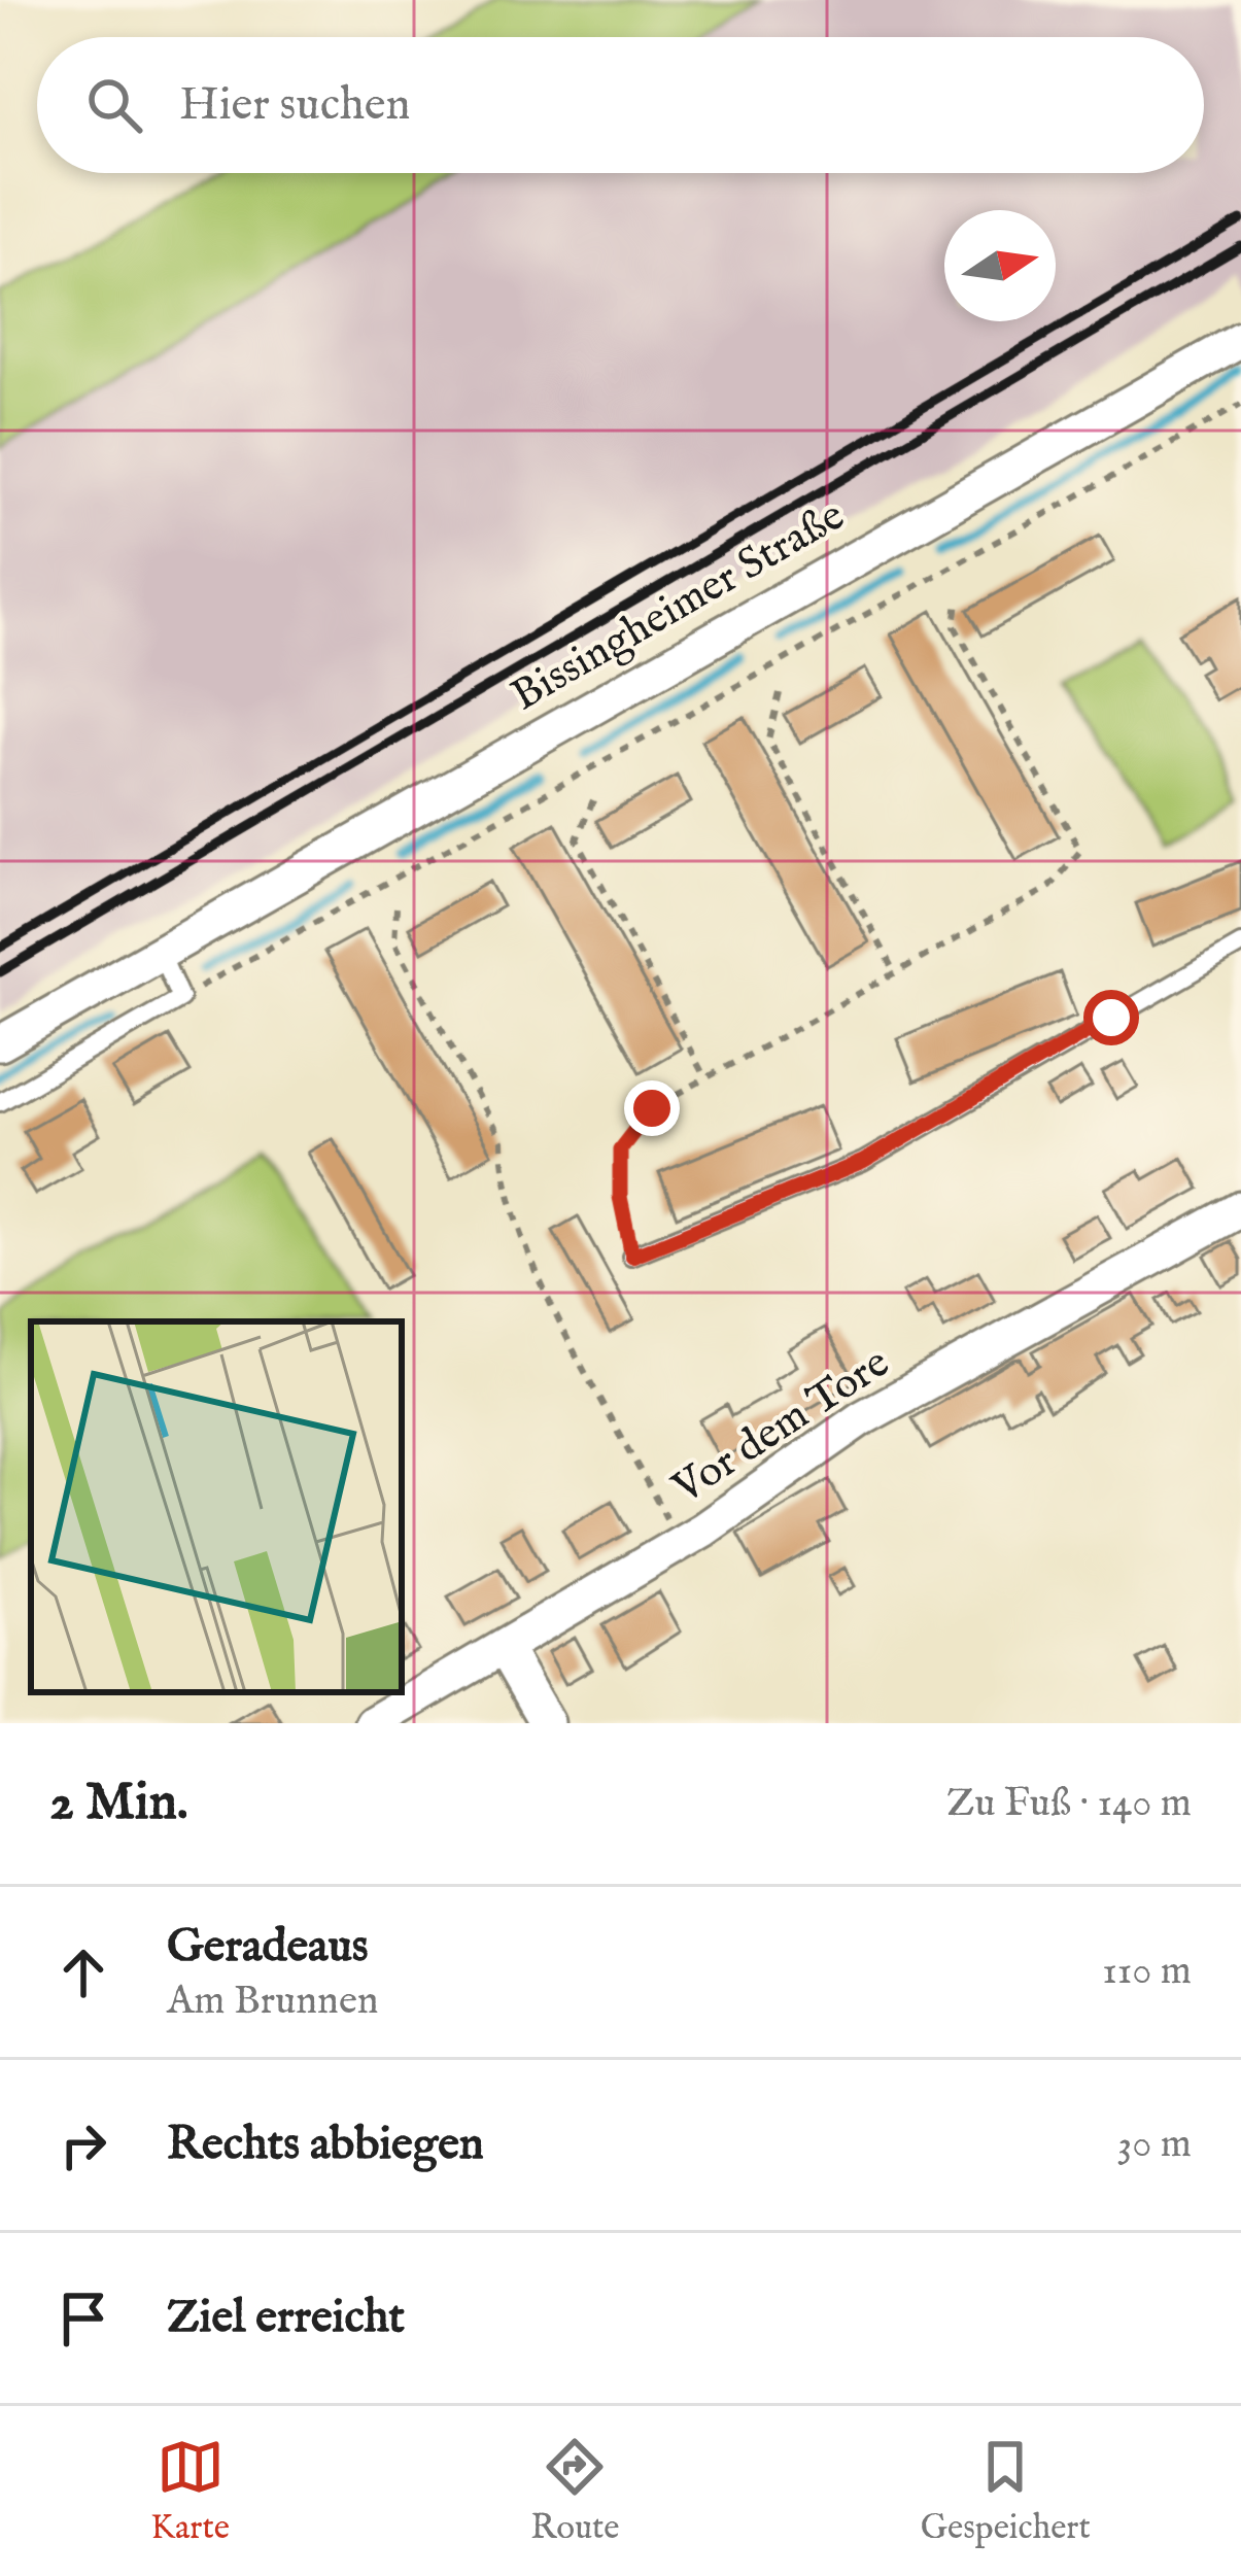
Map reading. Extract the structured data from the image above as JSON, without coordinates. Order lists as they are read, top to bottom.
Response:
{
  "streets": {
    "street": ["Bissingheimer Straße", "Vor dem Tore"]
  },
  "north": "right",
  "page": {
    "search": "Hier suchen",
    "heading": ["2 Min.", "Zu Fuß · 140 m"],
    "list": [
      ["Geradeaus", "Am Brunnen", "110 m"],
      ["Rechts abbiegen", "30 m"],
      "Ziel erreicht"
    ],
    "nav": ["Karte", "Route", "Gespeichert"]
  }
}
